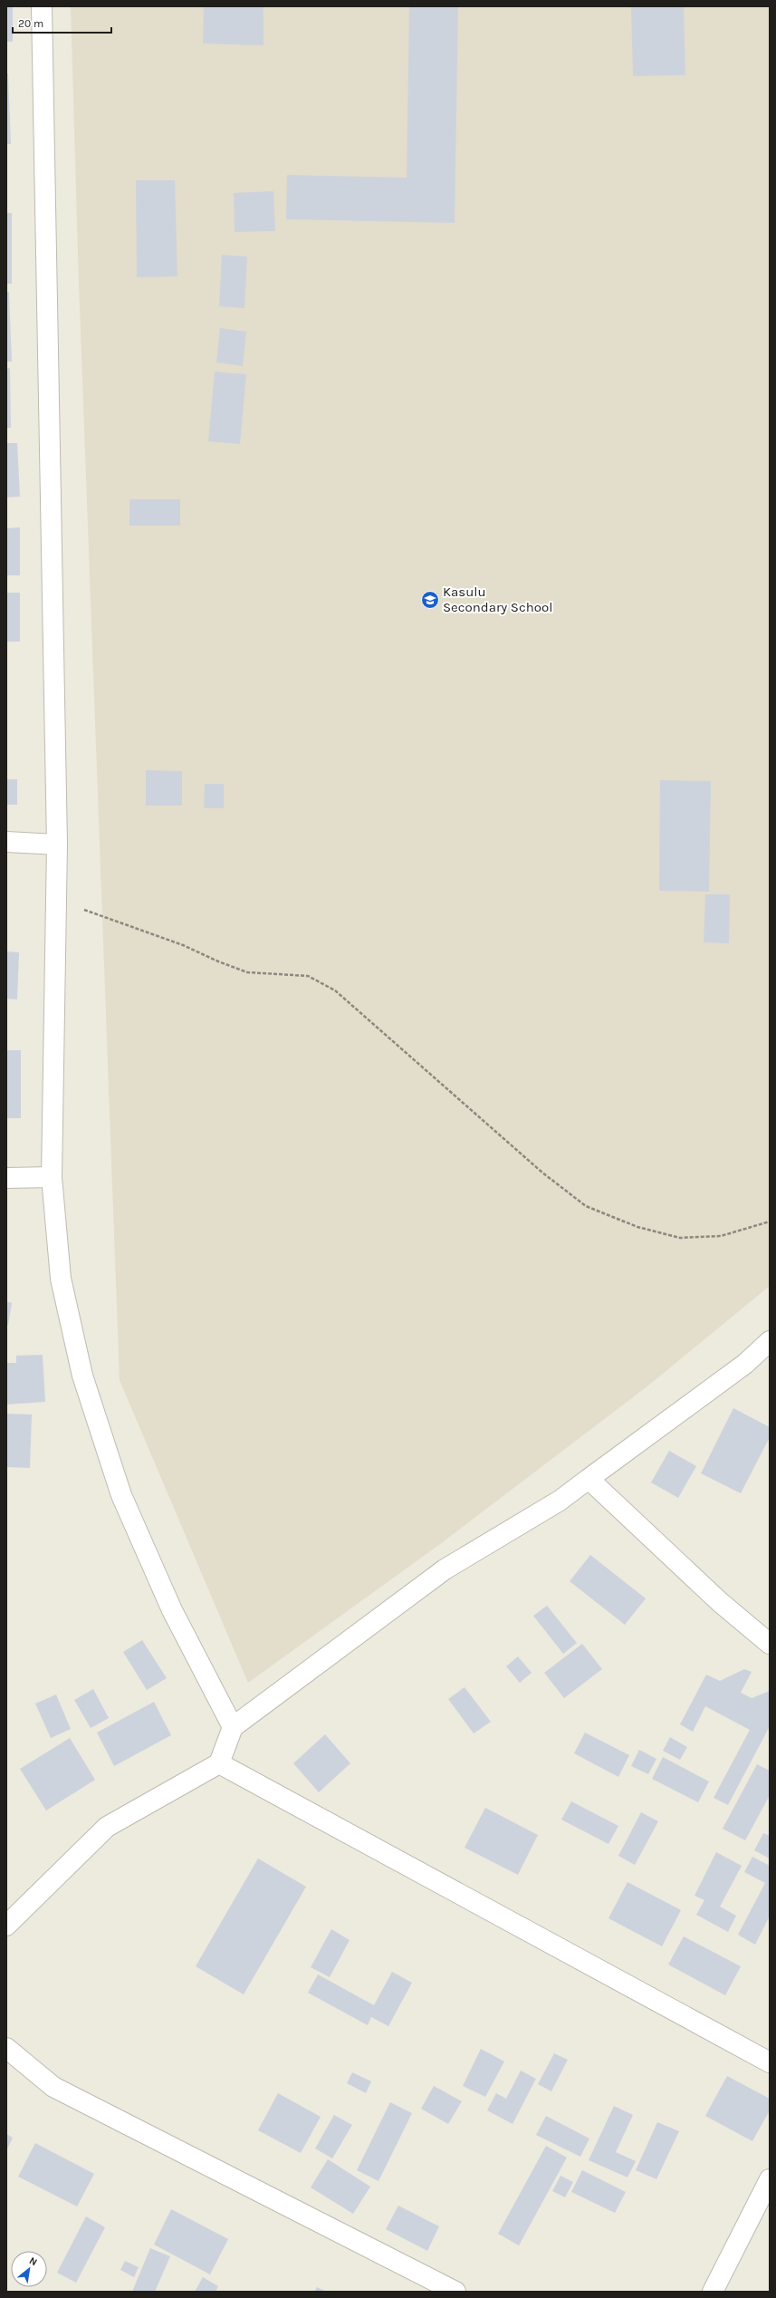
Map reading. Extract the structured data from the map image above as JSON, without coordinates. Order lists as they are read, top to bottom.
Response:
{
  "places": {
    "school or university": ["Kasulu Secondary School"]
  },
  "scale_bar": "20 m",
  "north": "top right"
}
